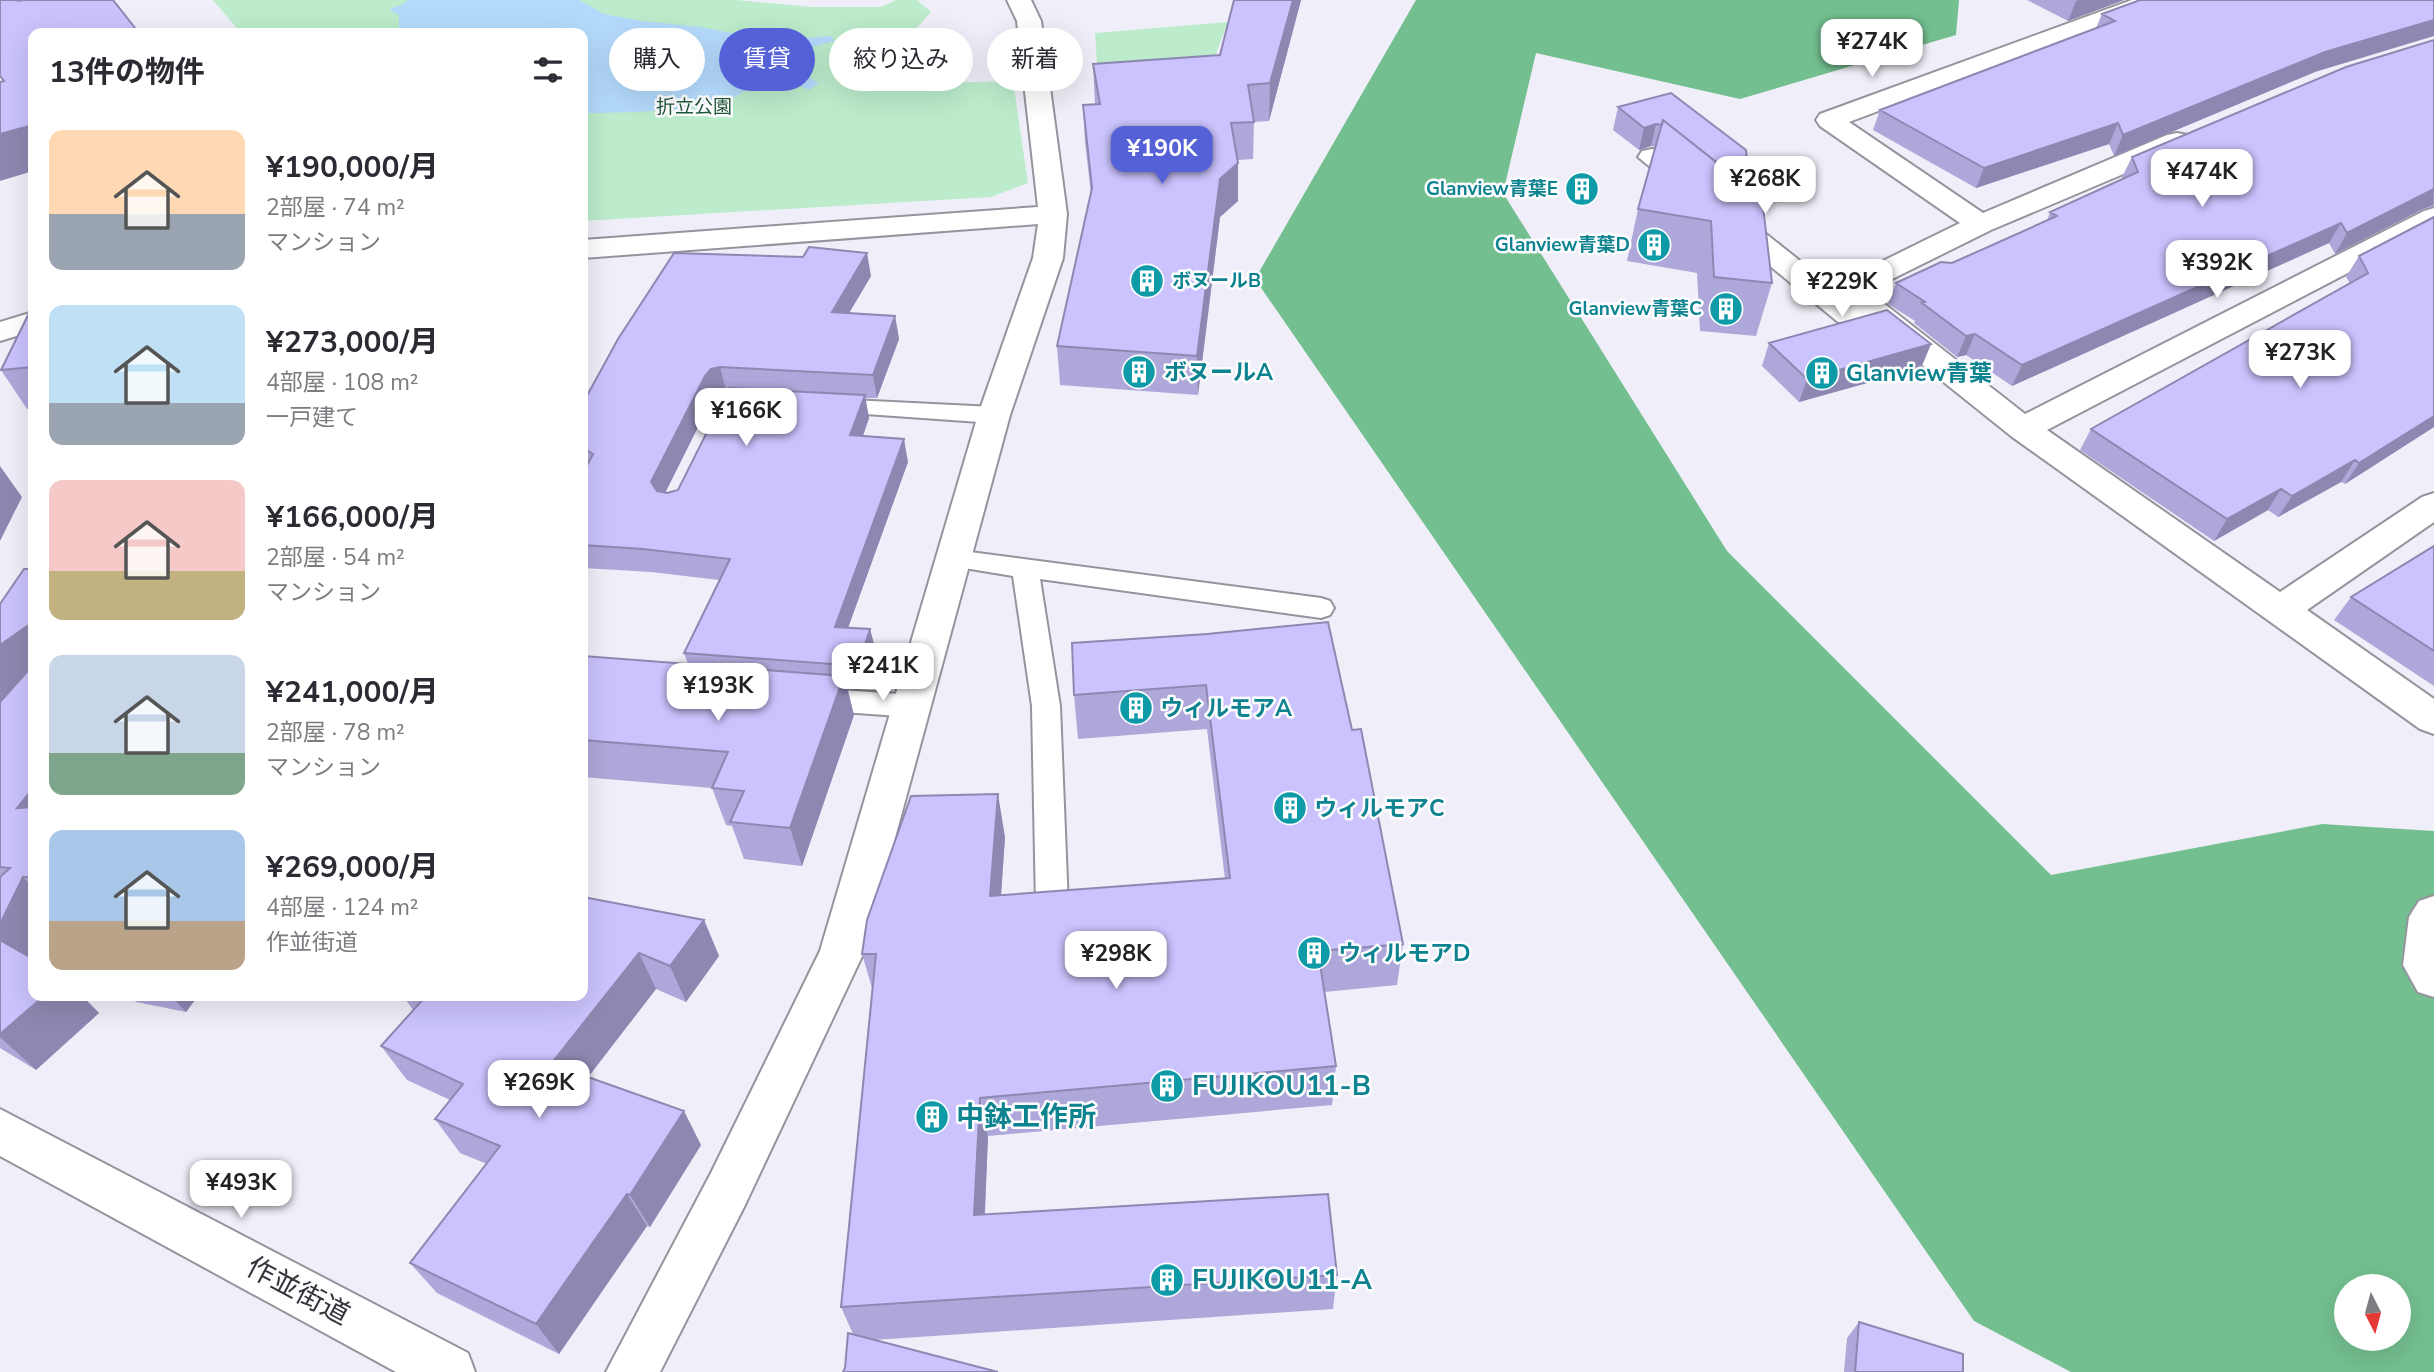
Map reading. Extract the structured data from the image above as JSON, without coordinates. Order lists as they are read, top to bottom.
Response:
{
  "streets": {
    "street": ["作並街道"]
  },
  "parks": ["折立公園"],
  "places": {
    "building": [
      "Glanview青葉E",
      "Glanview青葉D",
      "ボヌールB",
      "Glanview青葉C",
      "ボヌールA",
      "Glanview青葉",
      "ウィルモアA",
      "ウィルモアC",
      "ウィルモアD",
      "FUJIKOU11-B",
      "中鉢工作所",
      "FUJIKOU11-A"
    ]
  },
  "north": "bottom",
  "page": {
    "price": [
      "¥274K",
      "¥190K",
      "¥474K",
      "¥268K",
      "¥392K",
      "¥229K",
      "¥273K",
      "¥166K",
      "¥241K",
      "¥193K",
      "¥298K",
      "¥269K",
      "¥493K"
    ],
    "chip": [
      "購入",
      "賃貸",
      "絞り込み",
      "新着"
    ],
    "heading": "13件の物件",
    "list": [
      {
        "name": "¥190,000/月",
        "note": "2部屋 · 74 m² · マンション"
      },
      {
        "name": "¥273,000/月",
        "note": "4部屋 · 108 m² · 一戸建て"
      },
      {
        "name": "¥166,000/月",
        "note": "2部屋 · 54 m² · マンション"
      },
      {
        "name": "¥241,000/月",
        "note": "2部屋 · 78 m² · マンション"
      },
      {
        "name": "¥269,000/月",
        "note": "4部屋 · 124 m² · 作並街道"
      }
    ]
  }
}
